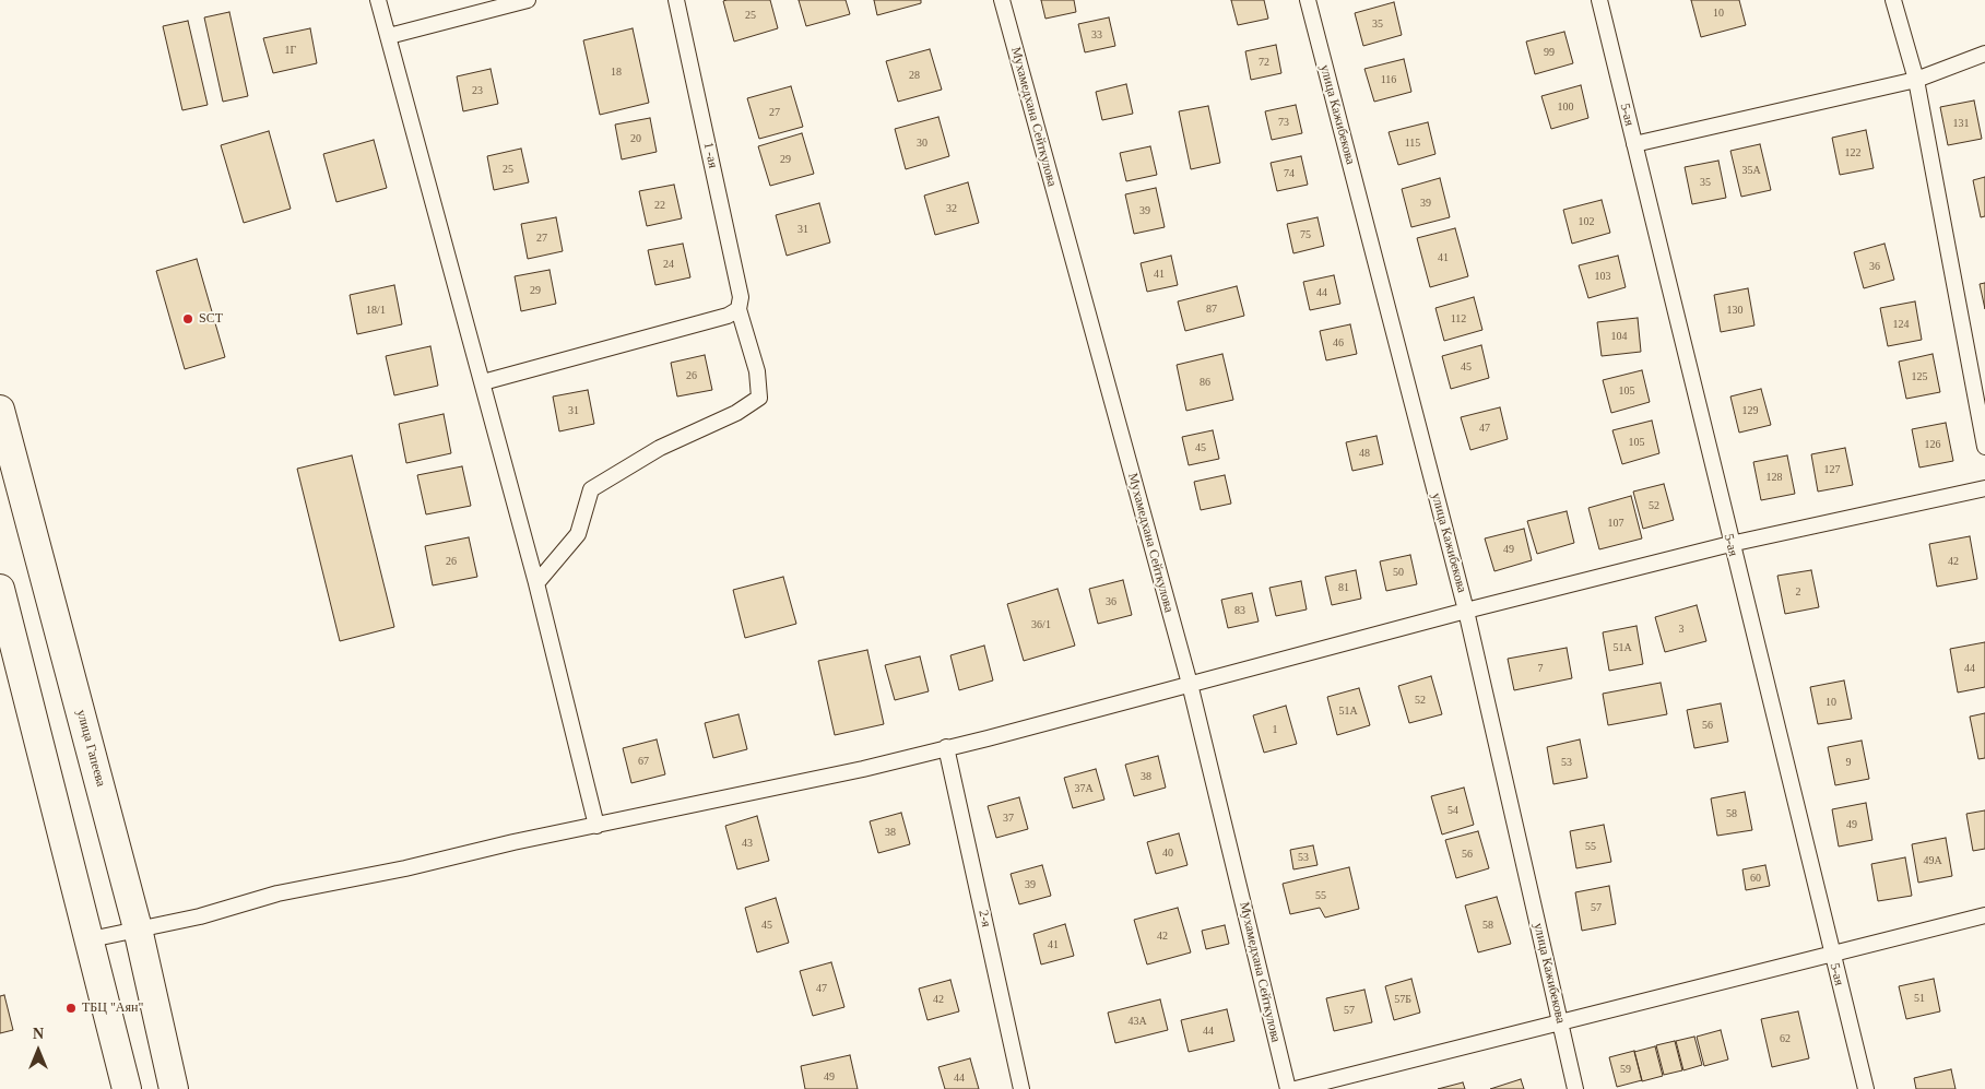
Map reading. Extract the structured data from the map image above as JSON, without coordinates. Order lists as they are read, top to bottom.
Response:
{
  "streets": {
    "highway": ["улица Гапеева"],
    "street": [
      "улица Кажибекова",
      "5-ая",
      "Мухамедхана Сейткулова",
      "1 -ая",
      "2-я"
    ]
  },
  "places": ["SCT", "ТБЦ \"Аян\""],
  "house_numbers": [
    "10",
    "25",
    "35",
    "33",
    "1Г",
    "99",
    "72",
    "18",
    "28",
    "116",
    "23",
    "100",
    "27",
    "73",
    "131",
    "20",
    "30",
    "115",
    "122",
    "29",
    "25",
    "35А",
    "74",
    "35",
    "39",
    "22",
    "32",
    "39",
    "102",
    "31",
    "75",
    "27",
    "41",
    "24",
    "36",
    "41",
    "103",
    "29",
    "44",
    "87",
    "18/1",
    "130",
    "112",
    "124",
    "104",
    "46",
    "45",
    "26",
    "125",
    "86",
    "105",
    "31",
    "129",
    "47",
    "105",
    "126",
    "45",
    "48",
    "127",
    "128",
    "52",
    "107",
    "49",
    "26",
    "42",
    "50",
    "81",
    "2",
    "36",
    "83",
    "36/1",
    "3",
    "51А",
    "7",
    "44",
    "52",
    "10",
    "51А",
    "56",
    "1",
    "67",
    "53",
    "9",
    "38",
    "37А",
    "54",
    "58",
    "37",
    "49",
    "38",
    "43",
    "55",
    "40",
    "56",
    "53",
    "49А",
    "60",
    "39",
    "55",
    "57",
    "45",
    "58",
    "42",
    "41",
    "47",
    "51",
    "42",
    "57Б",
    "57",
    "43А",
    "44",
    "62",
    "59",
    "49",
    "44"
  ],
  "north": "top"
}
